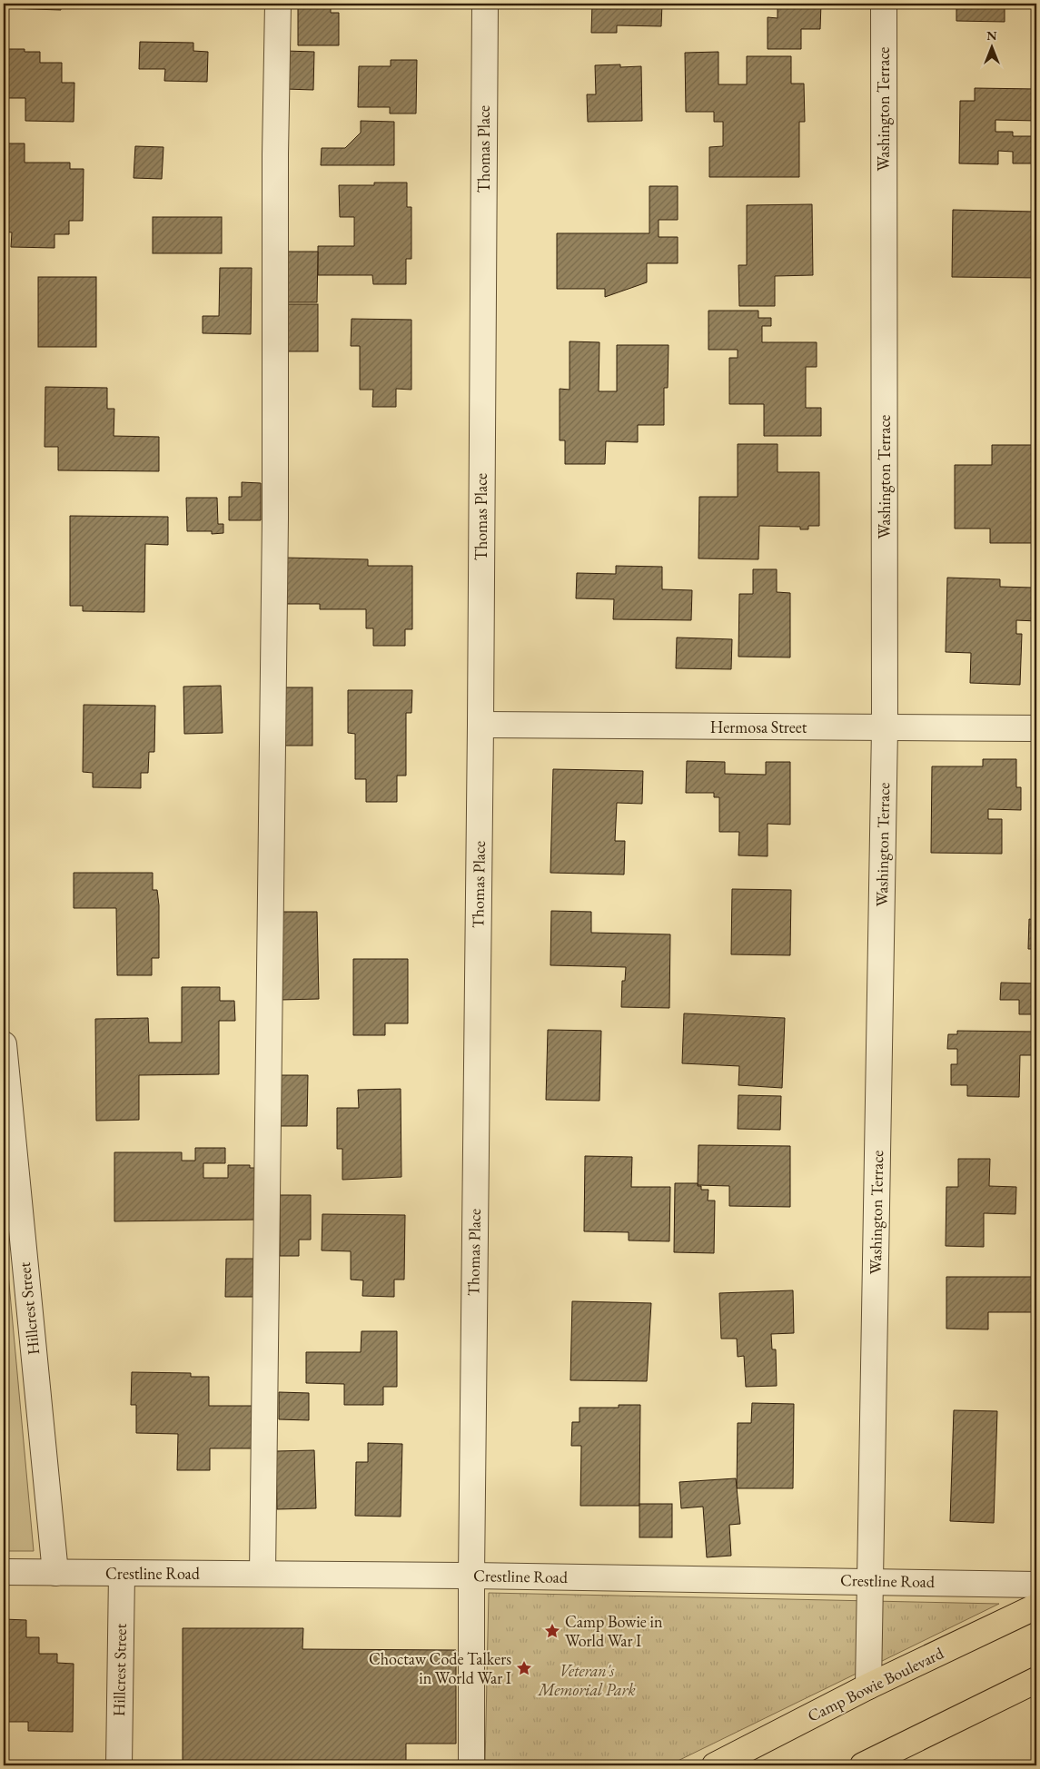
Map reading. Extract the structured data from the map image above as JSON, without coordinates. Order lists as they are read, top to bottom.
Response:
{
  "streets": {
    "main road": ["Camp Bowie Boulevard"],
    "street": [
      "Washington Terrace",
      "Thomas Place",
      "Hermosa Street",
      "Hillcrest Street",
      "Crestline Road"
    ]
  },
  "crossings": [
    ["Washington Terrace", "Hermosa Street"],
    ["Washington Terrace", "Crestline Road"],
    ["Washington Terrace", "Camp Bowie Boulevard"],
    ["Thomas Place", "Hermosa Street"],
    ["Thomas Place", "Crestline Road"],
    ["Hillcrest Street", "Crestline Road"]
  ],
  "parks": ["Veteran's Memorial Park"],
  "places": {
    "place": ["Camp Bowie in World War I", "Choctaw Code Talkers in World War I"]
  },
  "north": "top"
}
